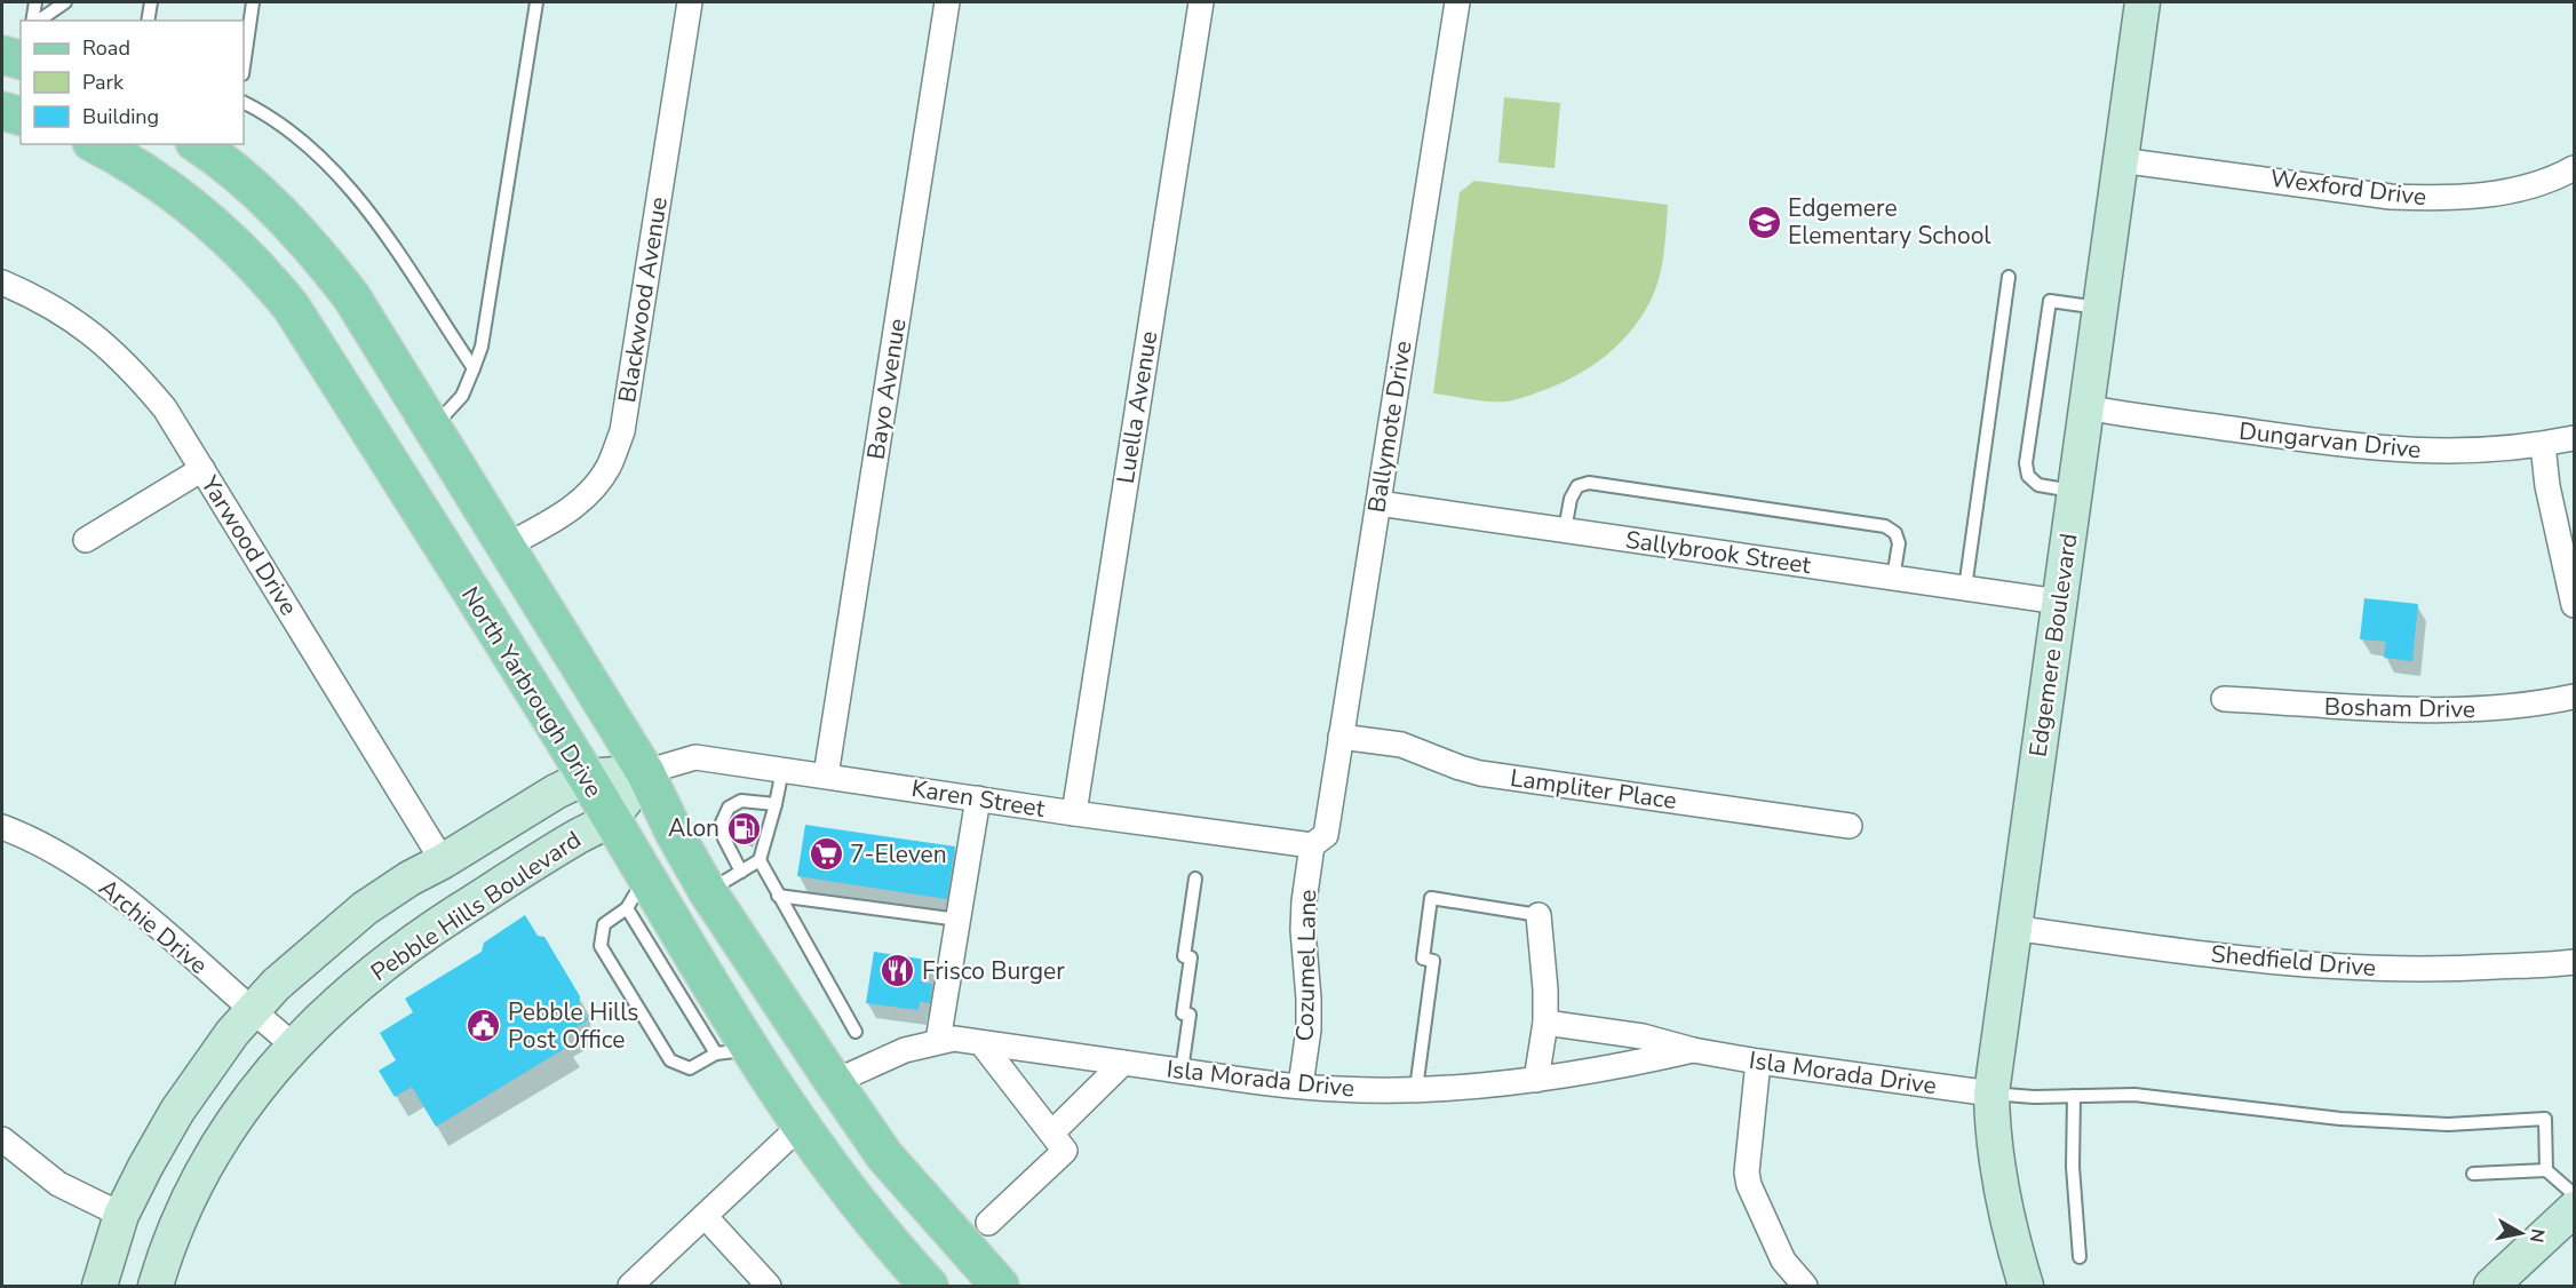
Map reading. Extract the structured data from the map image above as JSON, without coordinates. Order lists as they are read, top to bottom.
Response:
{
  "streets": {
    "main road": ["Edgemere Boulevard", "North Yarbrough Drive", "Pebble Hills Boulevard"],
    "street": [
      "Wexford Drive",
      "Blackwood Avenue",
      "Bayo Avenue",
      "Luella Avenue",
      "Ballymote Drive",
      "Dungarvan Drive",
      "Yarwood Drive",
      "Sallybrook Street",
      "Bosham Drive",
      "Lampliter Place",
      "Karen Street",
      "Archie Drive",
      "Shedfield Drive",
      "Cozumel Lane",
      "Isla Morada Drive"
    ]
  },
  "crossings": [
    ["Wexford Drive", "Edgemere Boulevard"],
    ["Bayo Avenue", "Karen Street"],
    ["Luella Avenue", "Karen Street"],
    ["Ballymote Drive", "Sallybrook Street"],
    ["Ballymote Drive", "Lampliter Place"],
    ["Ballymote Drive", "Karen Street"],
    ["Ballymote Drive", "Cozumel Lane"],
    ["Dungarvan Drive", "Edgemere Boulevard"],
    ["Sallybrook Street", "Edgemere Boulevard"],
    ["Edgemere Boulevard", "Shedfield Drive"],
    ["Edgemere Boulevard", "Isla Morada Drive"],
    ["North Yarbrough Drive", "Pebble Hills Boulevard"],
    ["Karen Street", "Pebble Hills Boulevard"],
    ["Karen Street", "Cozumel Lane"],
    ["Pebble Hills Boulevard", "Archie Drive"],
    ["Cozumel Lane", "Isla Morada Drive"]
  ],
  "places": {
    "school or university": ["Edgemere Elementary School"],
    "fuel station": ["Alon"],
    "supermarket": ["7-Eleven"],
    "restaurant": ["Frisco Burger"],
    "public building": ["Pebble Hills Post Office"]
  },
  "legend": ["Road", "Park", "Building"],
  "north": "right"
}
